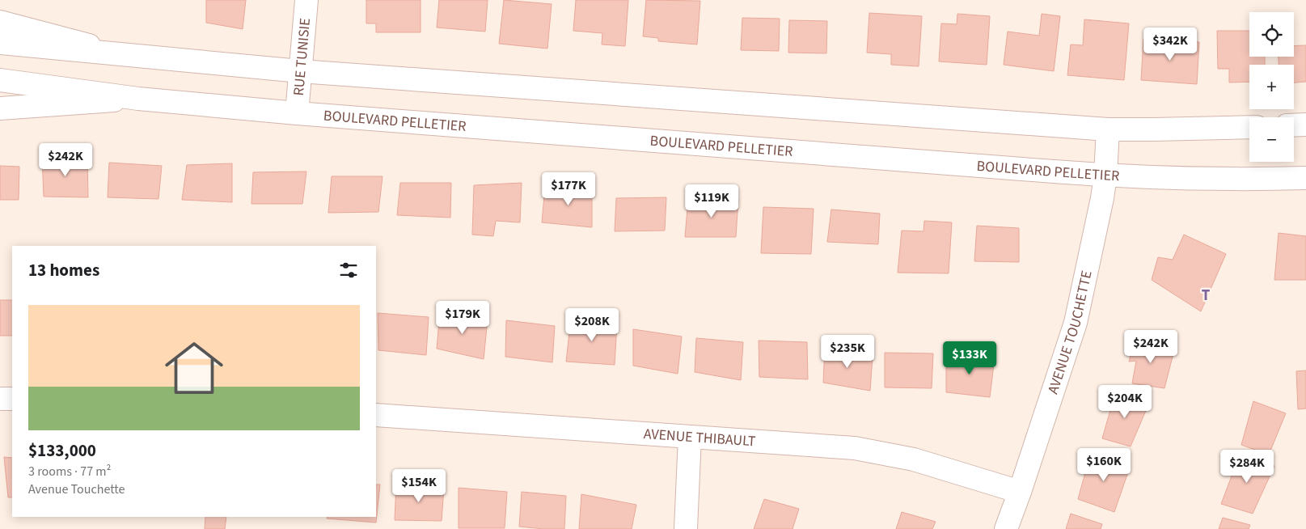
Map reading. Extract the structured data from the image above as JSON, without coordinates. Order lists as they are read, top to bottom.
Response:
{
  "streets": {
    "street": [
      "RUE TUNISIE",
      "BOULEVARD PELLETIER",
      "AVENUE TOUCHETTE",
      "AVENUE THIBAULT"
    ]
  },
  "crossings": [
    ["RUE TUNISIE", "BOULEVARD PELLETIER"],
    ["BOULEVARD PELLETIER", "AVENUE TOUCHETTE"],
    ["AVENUE TOUCHETTE", "AVENUE THIBAULT"]
  ],
  "districts": ["T"],
  "page": {
    "map_buttons": ["+", "−"],
    "price": [
      "$342K",
      "$242K",
      "$177K",
      "$119K",
      "$179K",
      "$208K",
      "$242K",
      "$235K",
      "$133K",
      "$204K",
      "$160K",
      "$284K",
      "$154K"
    ],
    "heading": "13 homes",
    "list": [
      {
        "name": "$133,000",
        "note": "3 rooms · 77 m² · Avenue Touchette"
      }
    ]
  }
}
